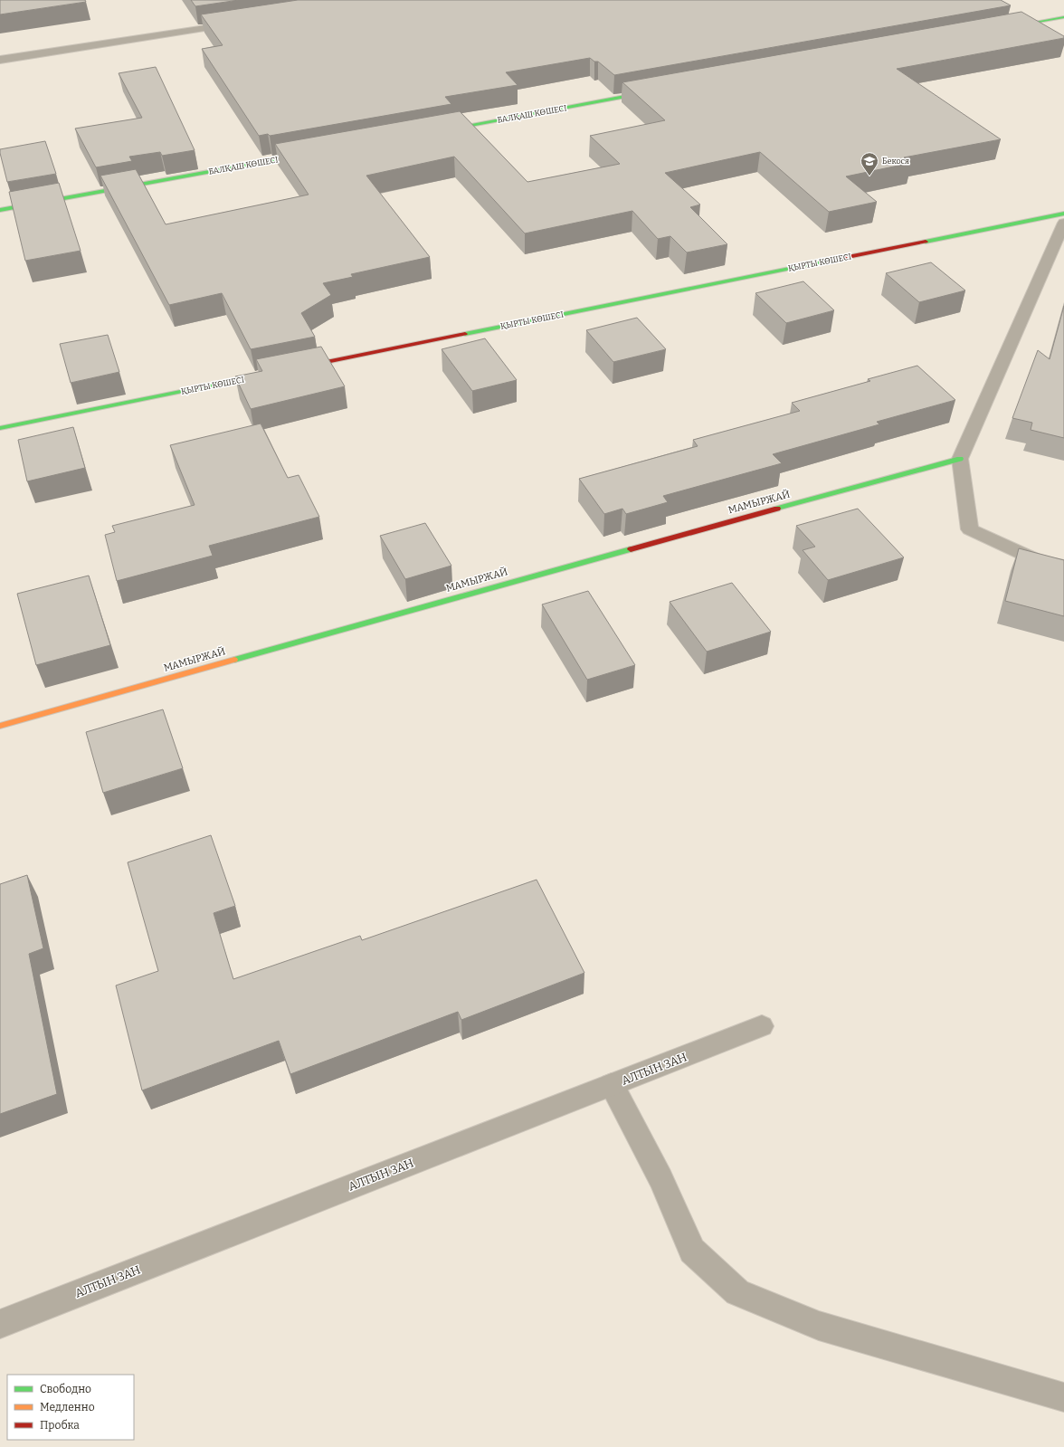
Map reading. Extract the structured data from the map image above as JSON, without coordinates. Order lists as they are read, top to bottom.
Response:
{
  "streets": {
    "street": [
      "БАЛҚАШ КӨШЕСІ",
      "ҚЫРТЫ КӨШЕСІ",
      "МАМЫРЖАЙ",
      "АЛТЫН ЗАН"
    ]
  },
  "places": {
    "school or university": ["Бекося"]
  },
  "legend": ["Свободно", "Медленно", "Пробка"]
}
